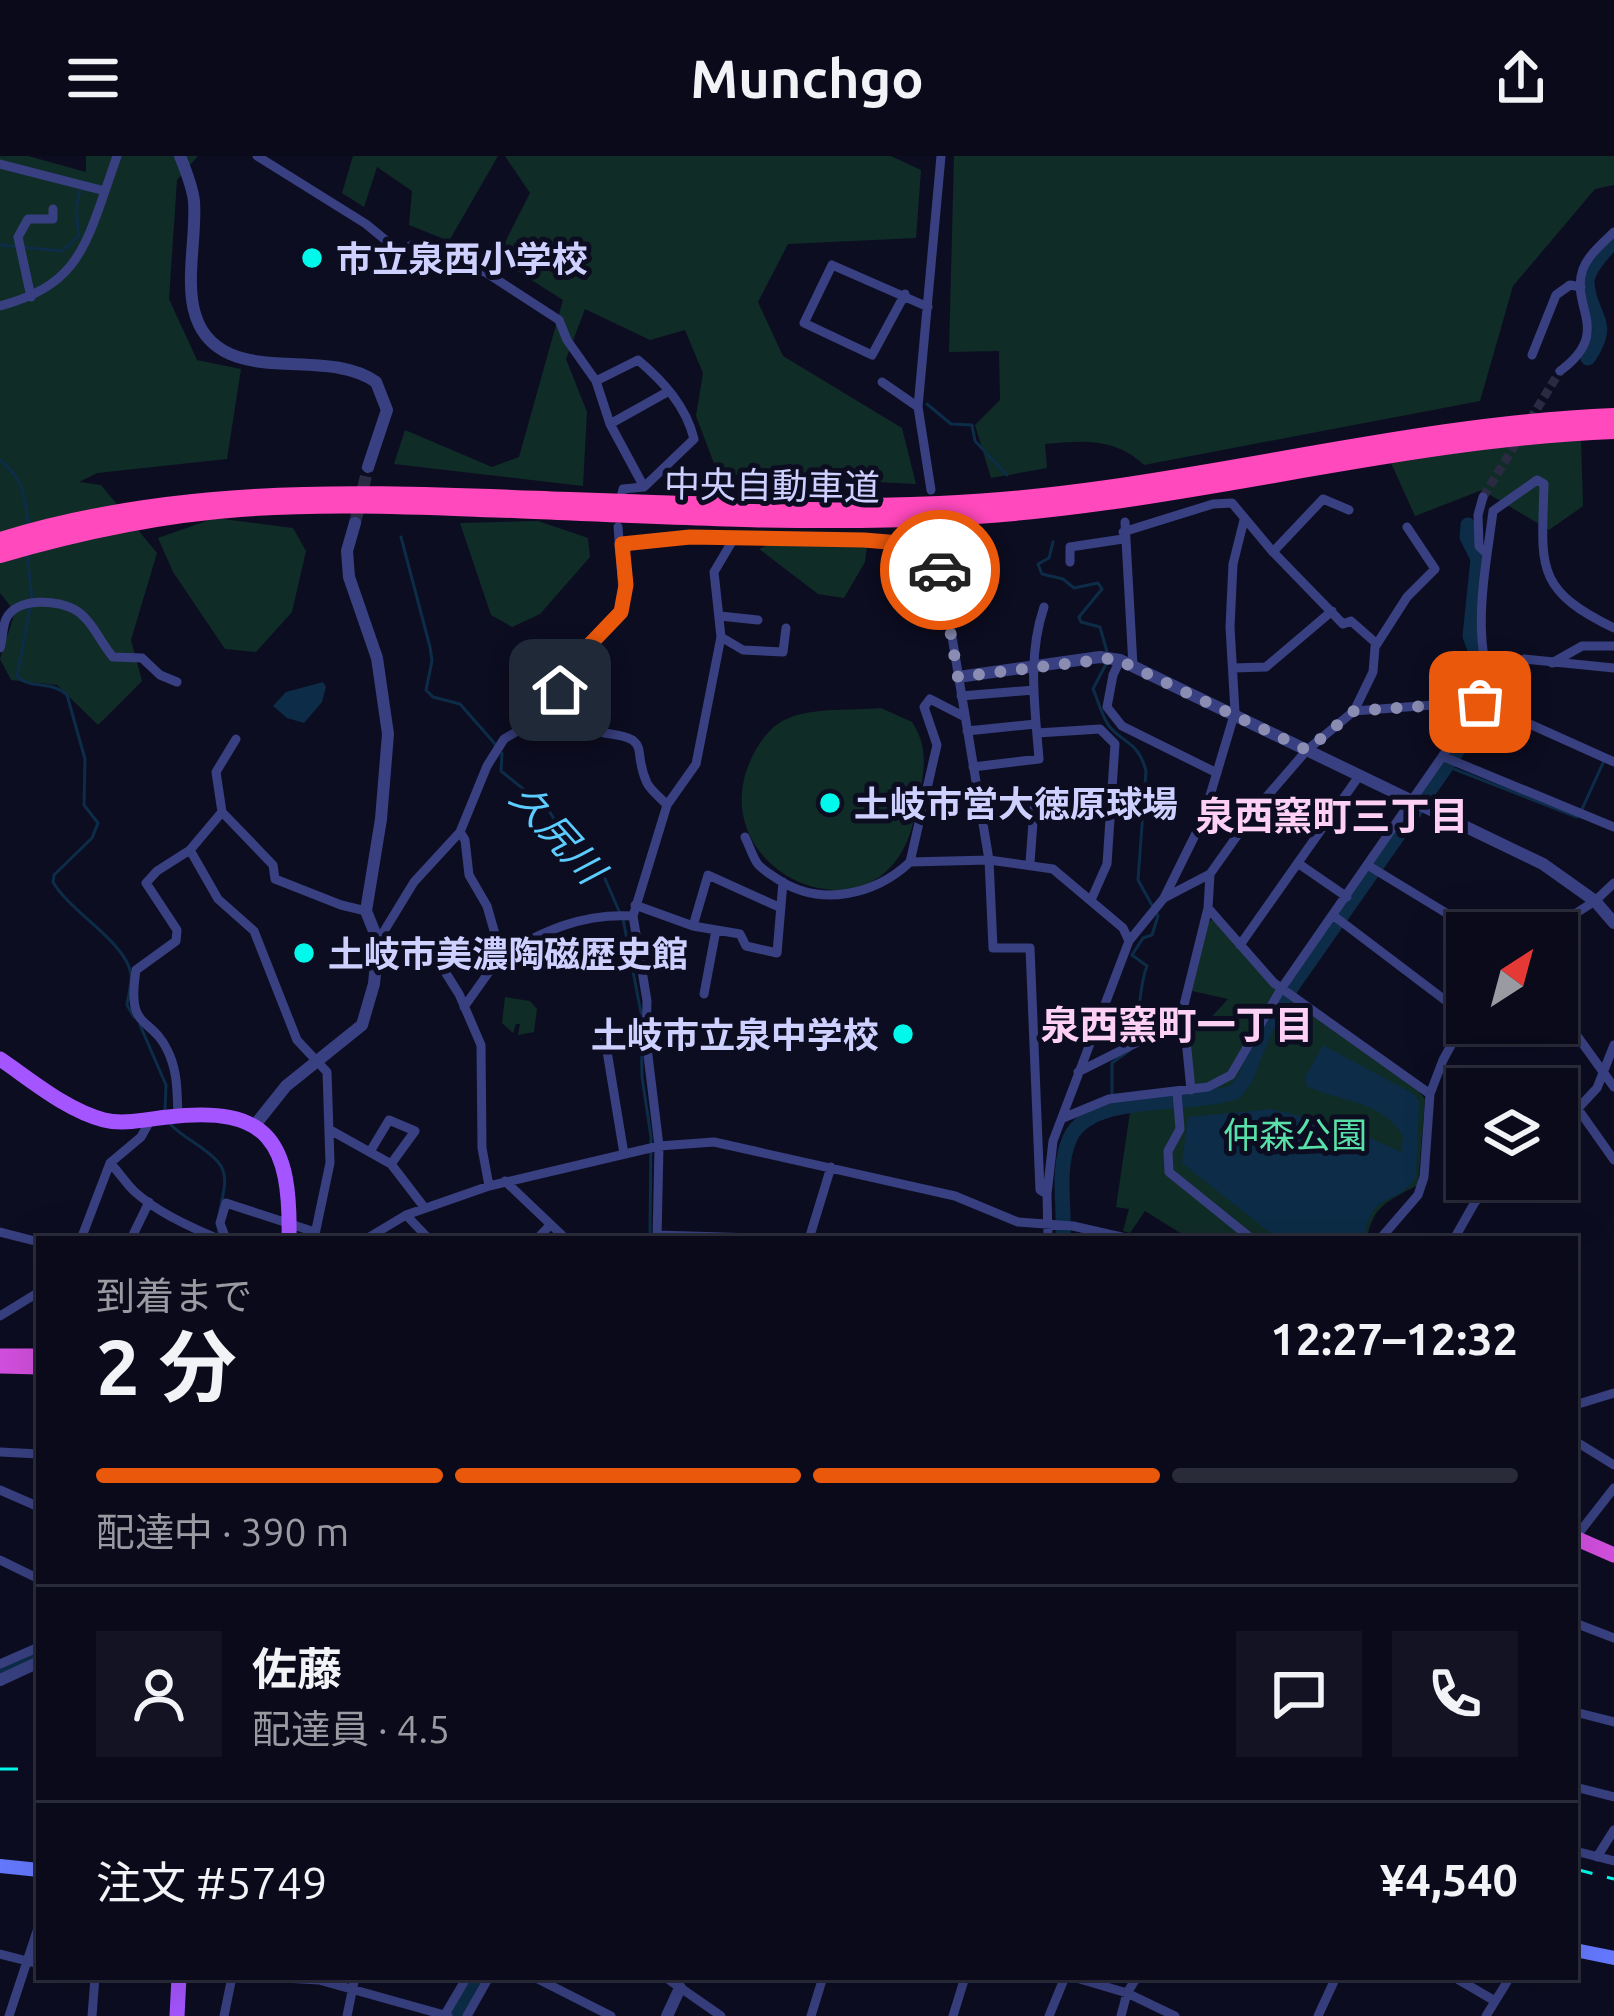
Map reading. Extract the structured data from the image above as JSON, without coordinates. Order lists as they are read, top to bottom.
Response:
{
  "streets": {
    "highway": ["中央自動車道"]
  },
  "districts": ["泉西窯町三丁目", "泉西窯町一丁目"],
  "water": ["久尻川"],
  "parks": ["仲森公園"],
  "places": [
    "市立泉西小学校",
    "土岐市営大徳原球場",
    "土岐市美濃陶磁歴史館",
    "土岐市立泉中学校"
  ],
  "north": "top right",
  "page": {
    "header": "Munchgo",
    "heading": ["2 分", "到着まで", "12:27–12:32"],
    "panel": [
      "佐藤",
      "配達員 · 4.5",
      "注文 #5749",
      "¥4,540"
    ],
    "bar": "配達中 · 390 m"
  }
}
